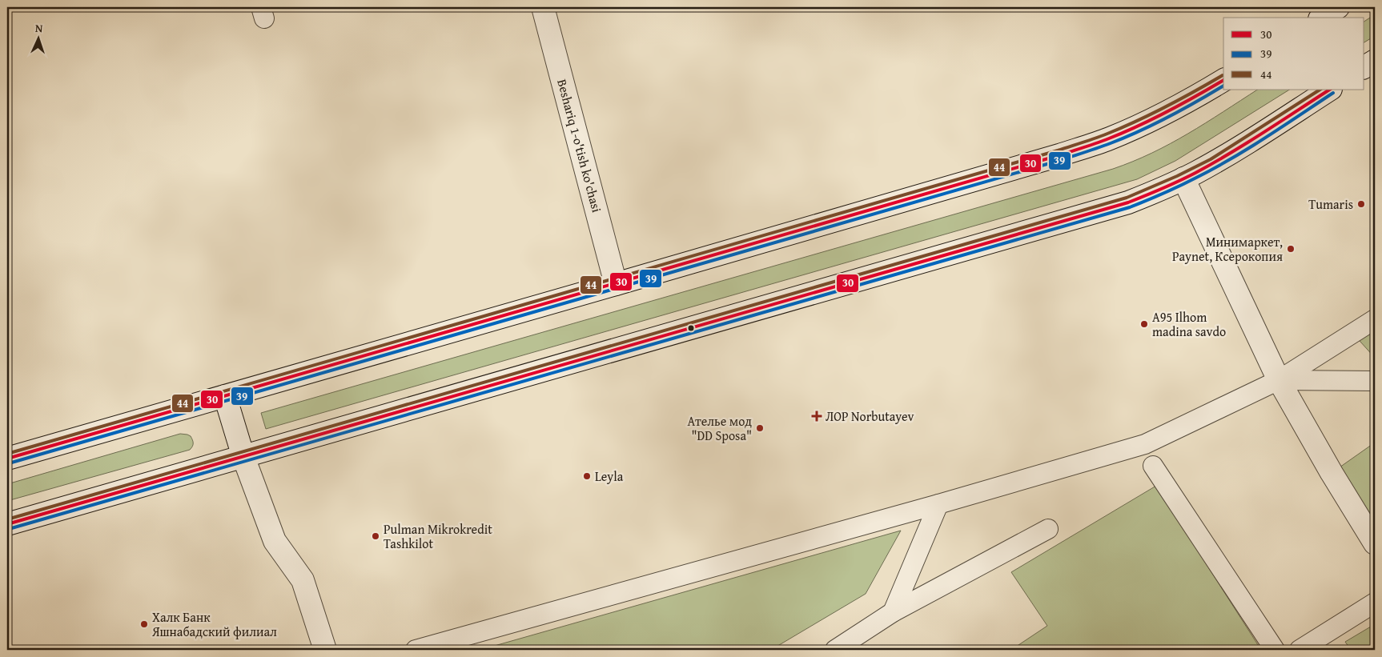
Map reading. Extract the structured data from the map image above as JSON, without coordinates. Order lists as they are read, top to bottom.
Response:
{
  "streets": {
    "main road": ["Beshariq 1-o'tish ko'chasi"]
  },
  "places": {
    "other": [
      "Tumaris",
      "Минимаркет, Paynet, Ксерокопия",
      "A95 Ilhom madina savdo",
      "Ателье мод \"DD Sposa\"",
      "Leyla",
      "Pulman Mikrokredit Tashkilot",
      "Халк Банк Яшнабадский филиал"
    ],
    "health": ["ЛОР Norbutayev"]
  },
  "lines": ["transit line 44", "transit line 30", "transit line 39"],
  "legend": ["30", "39", "44"],
  "north": "top"
}
